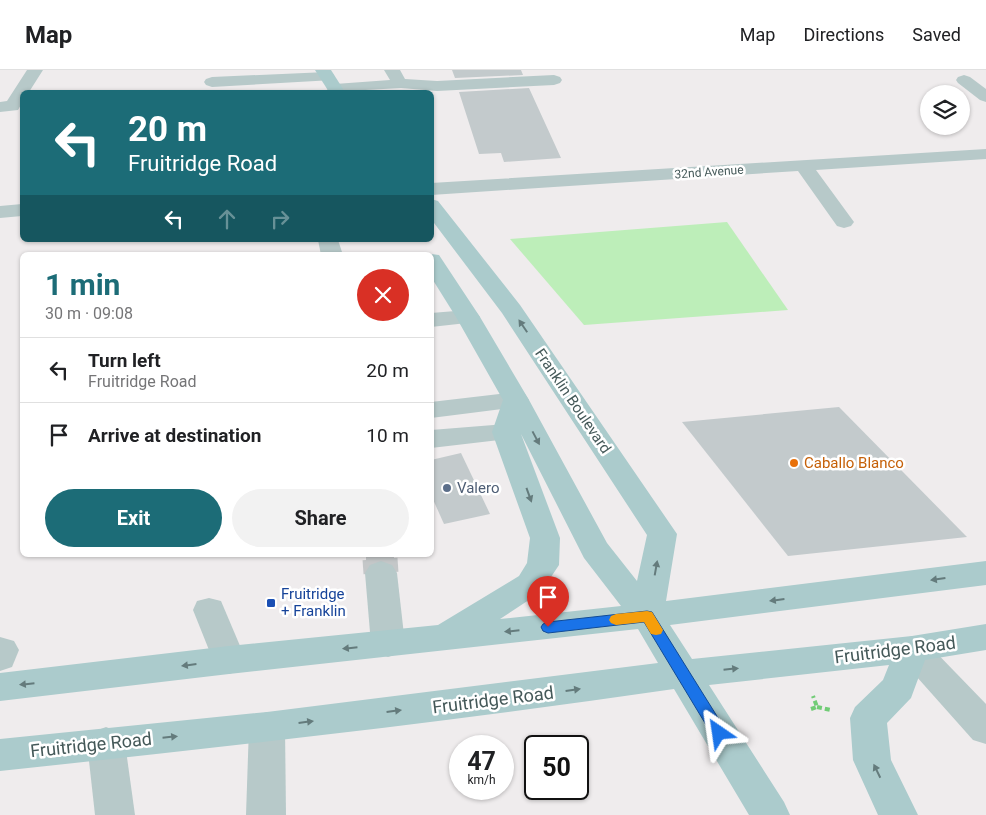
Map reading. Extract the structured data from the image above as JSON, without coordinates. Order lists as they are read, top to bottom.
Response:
{
  "streets": {
    "main road": ["Franklin Boulevard", "Fruitridge Road"],
    "street": ["32nd Avenue"]
  },
  "places": {
    "other": ["Caballo Blanco", "Valero"],
    "transit": ["Fruitridge + Franklin"]
  },
  "page": {
    "header": "Map",
    "nav": ["Map", "Directions", "Saved"],
    "turn": ["20 m", "Fruitridge Road"],
    "heading": ["1 min", "30 m · 09:08"],
    "list": [
      {
        "name": "Turn left",
        "note": "Fruitridge Road",
        "value": "20 m"
      },
      {
        "name": "Arrive at destination",
        "value": "10 m"
      }
    ],
    "buttons": ["Exit", "Share"],
    "speed": "47 km/h",
    "limit": "50"
  }
}
